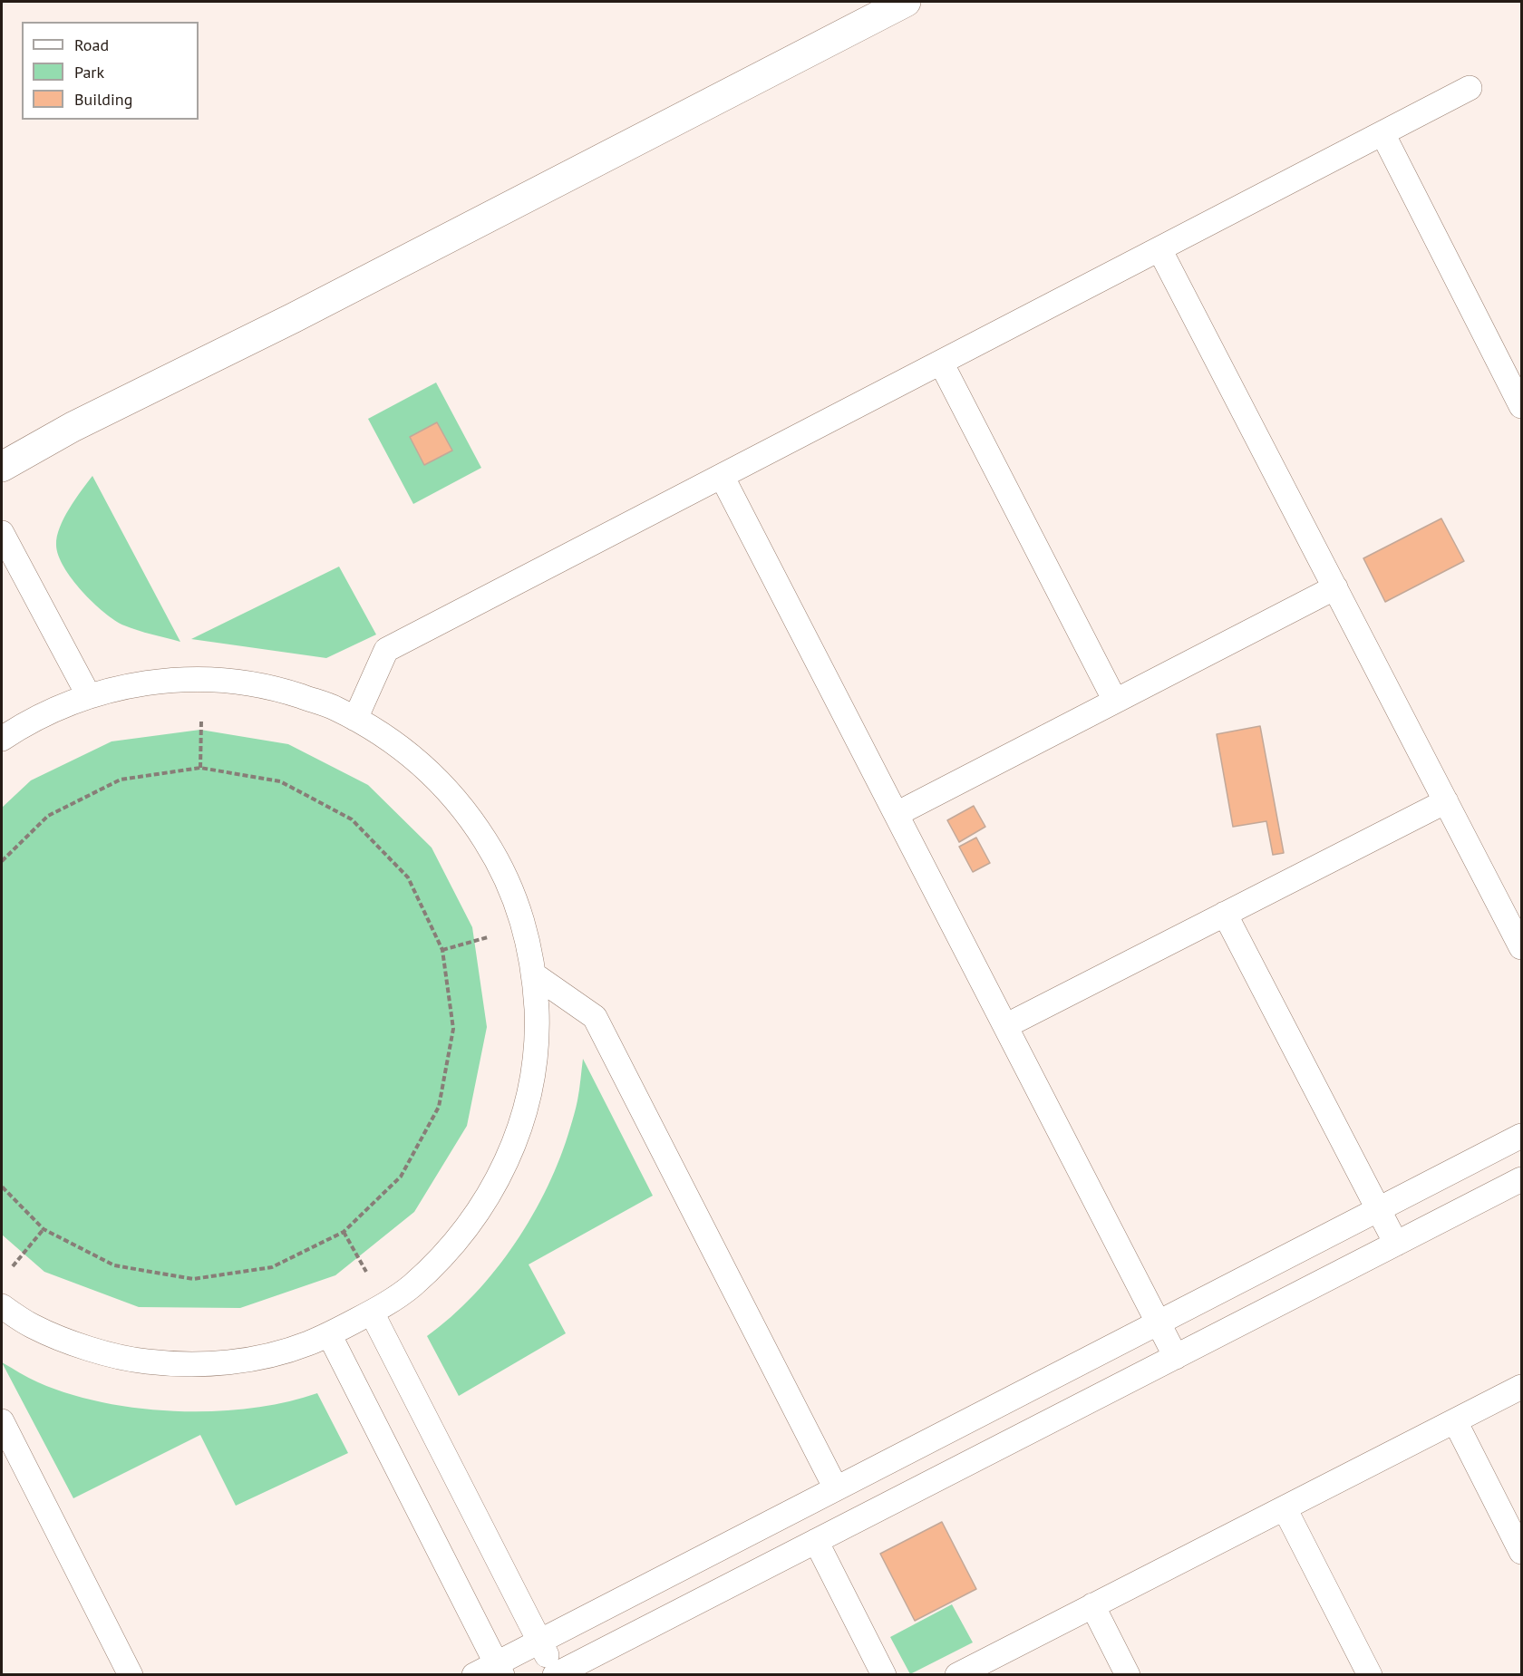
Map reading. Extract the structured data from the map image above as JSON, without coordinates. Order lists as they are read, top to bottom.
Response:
{
  "legend": ["Road", "Park", "Building"]
}
